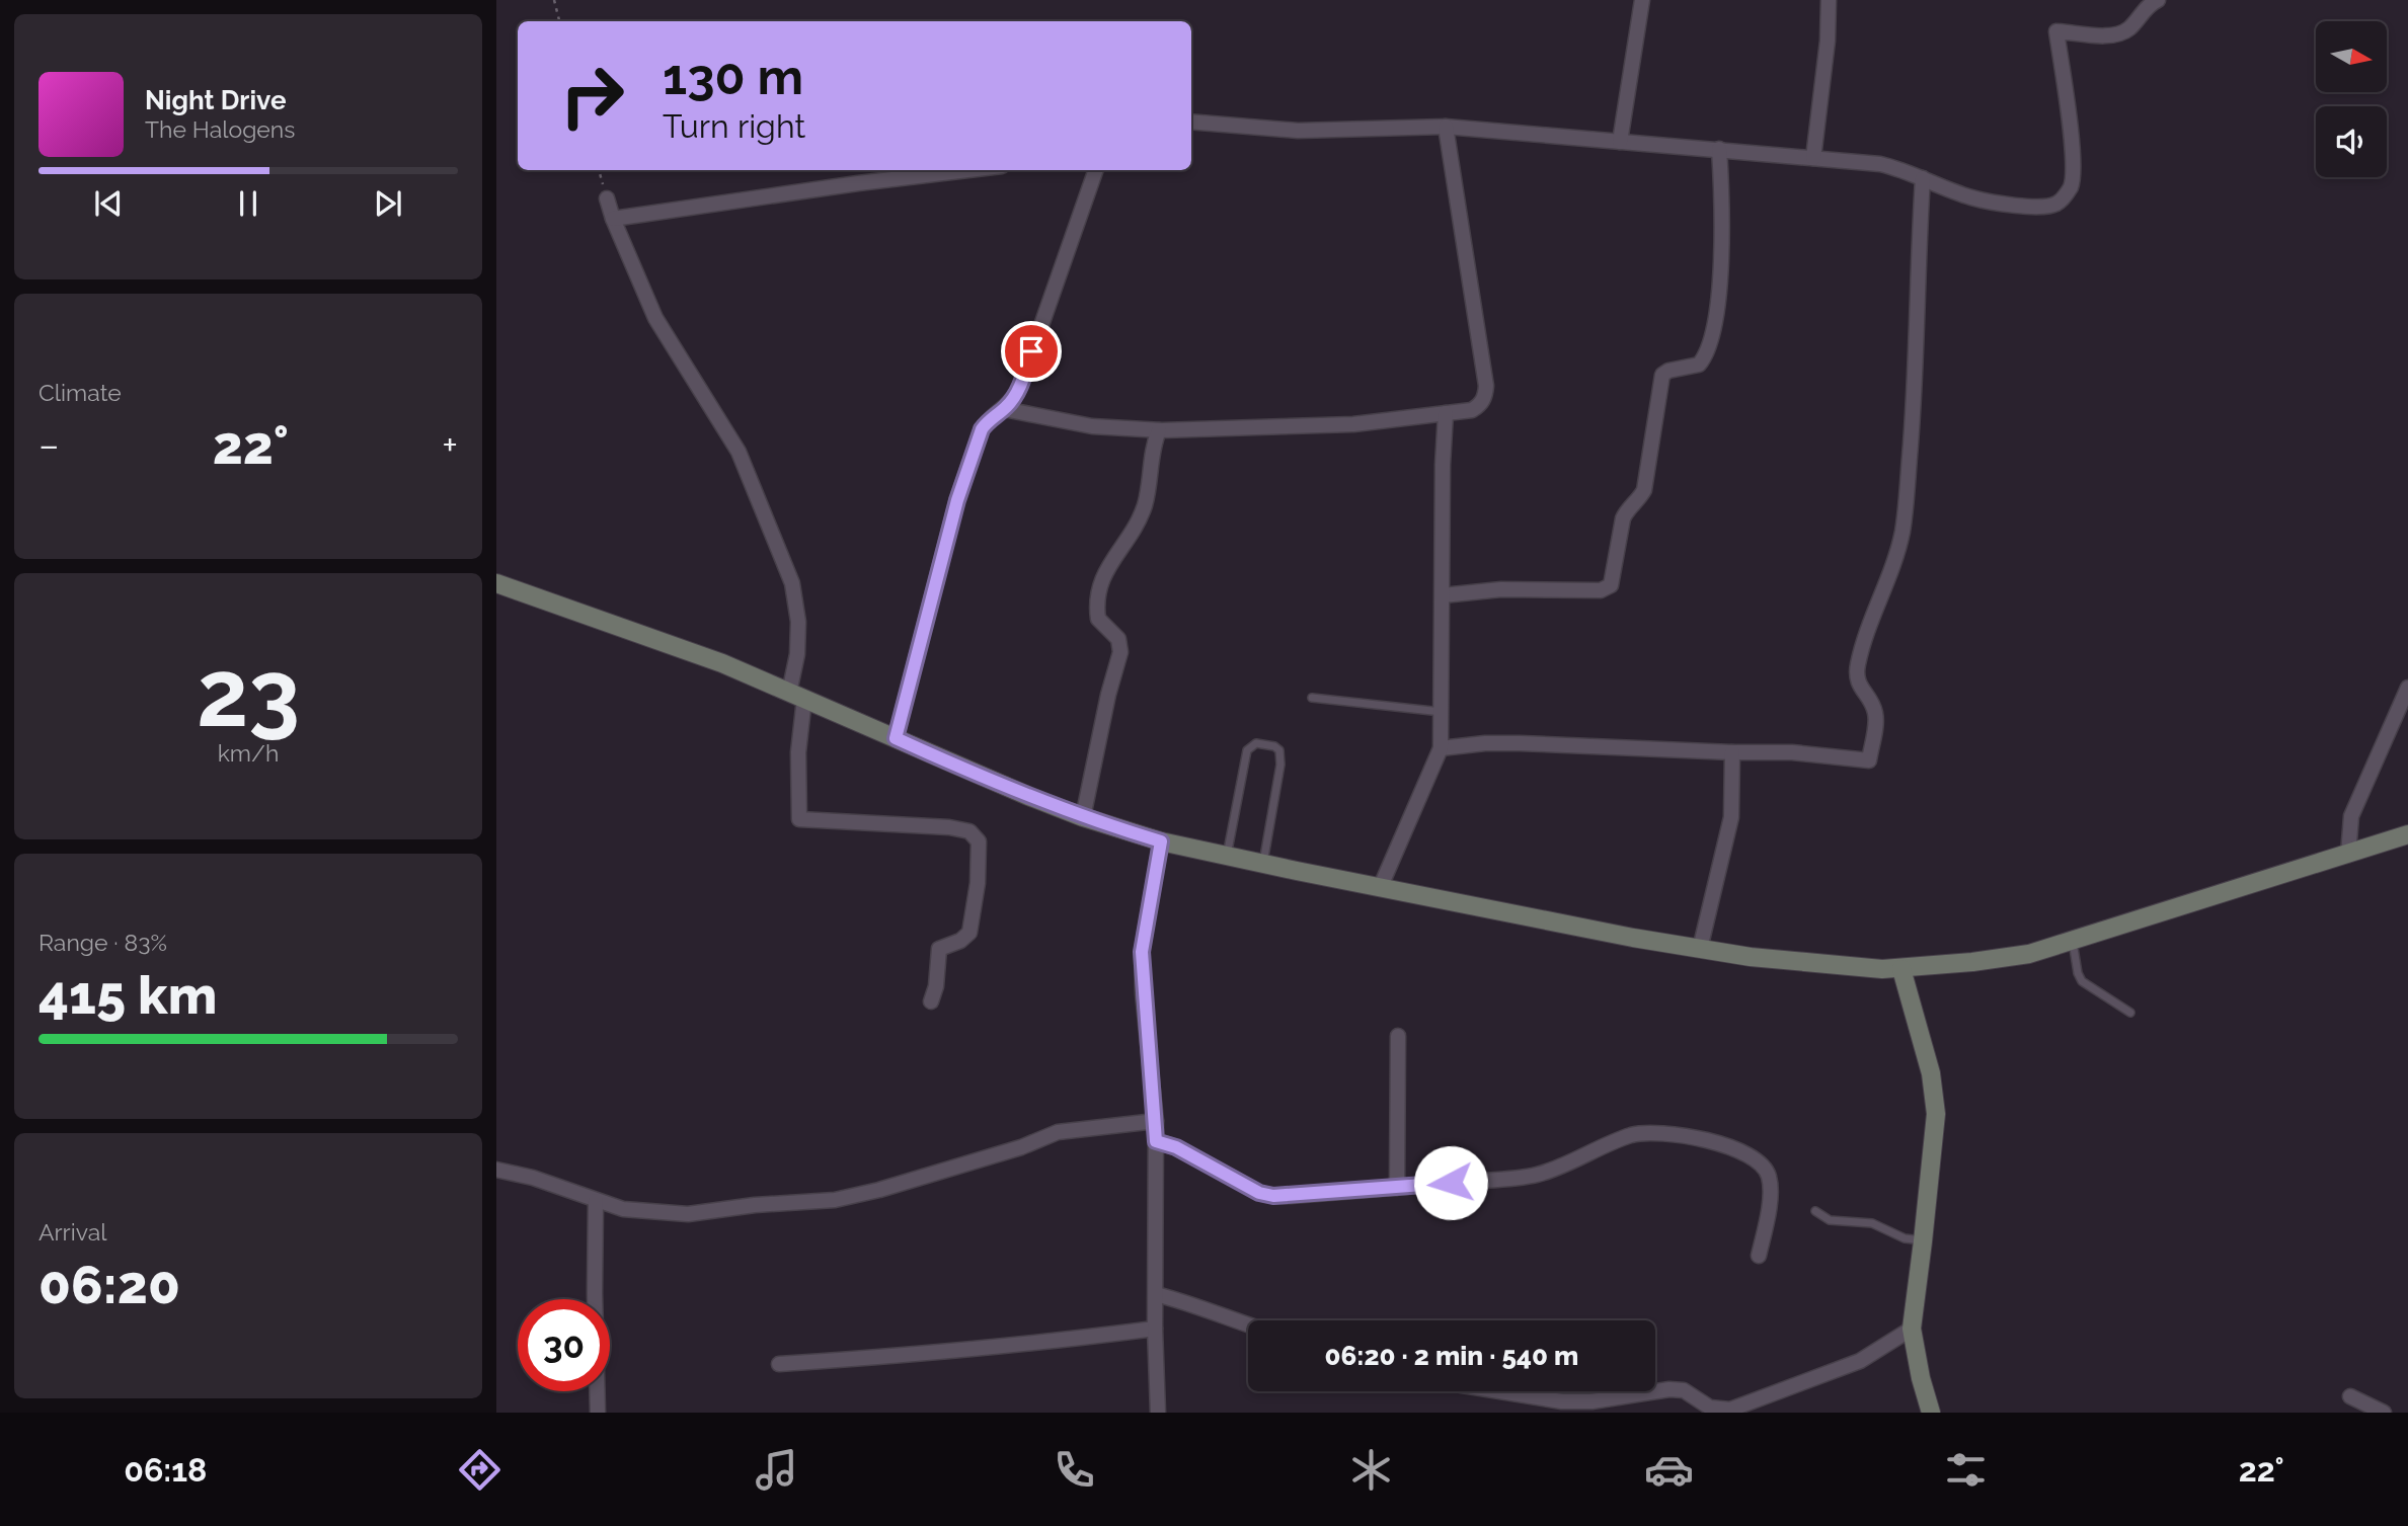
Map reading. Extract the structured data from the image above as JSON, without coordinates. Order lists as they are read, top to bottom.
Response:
{
  "north": "right",
  "page": {
    "turn": ["130 m", "Turn right"],
    "song": ["Night Drive", "The Halogens"],
    "tile": [
      "Climate",
      ["23", "km/h"],
      ["Range · 83%", "415 km"],
      ["Arrival", "06:20"]
    ],
    "heat": ["−", "22°", "+"],
    "limit": "30",
    "trip": "06:20 · 2 min · 540 m",
    "tabs": ["06:18", "22°"]
  }
}
